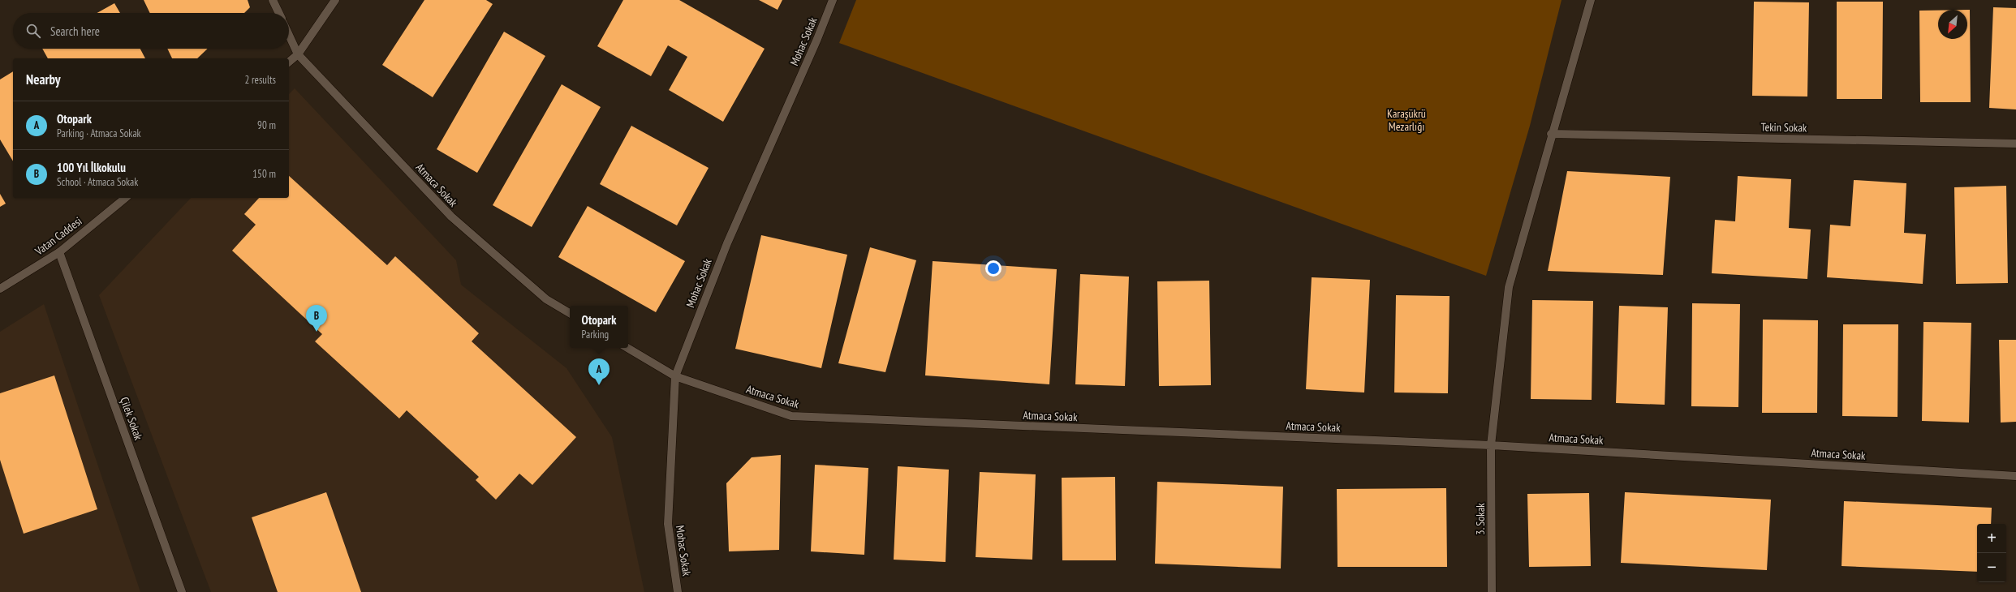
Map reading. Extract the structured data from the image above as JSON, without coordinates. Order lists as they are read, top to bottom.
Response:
{
  "streets": {
    "street": [
      "Mohac Sokak",
      "Tekin Sokak",
      "Atmaca Sokak",
      "Vatan Caddesi",
      "Çilek Sokak",
      "3. Sokak"
    ]
  },
  "crossings": [
    ["Mohac Sokak", "Atmaca Sokak"],
    ["Tekin Sokak", "3. Sokak"],
    ["Atmaca Sokak", "3. Sokak"],
    ["Vatan Caddesi", "Çilek Sokak"]
  ],
  "parks": ["Karaşükrü Mezarlığı"],
  "north": "bottom left",
  "page": {
    "search": "Search here",
    "heading": ["Nearby", "2 results"],
    "list": [
      {
        "mark": "A",
        "name": "Otopark",
        "note": "Parking · Atmaca Sokak",
        "value": "90 m"
      },
      {
        "mark": "B",
        "name": "100 Yıl İlkokulu",
        "note": "School · Atmaca Sokak",
        "value": "150 m"
      }
    ],
    "pins": ["B", "A"],
    "popup": ["Otopark", "Parking"],
    "map_buttons": ["+", "−"]
  }
}
